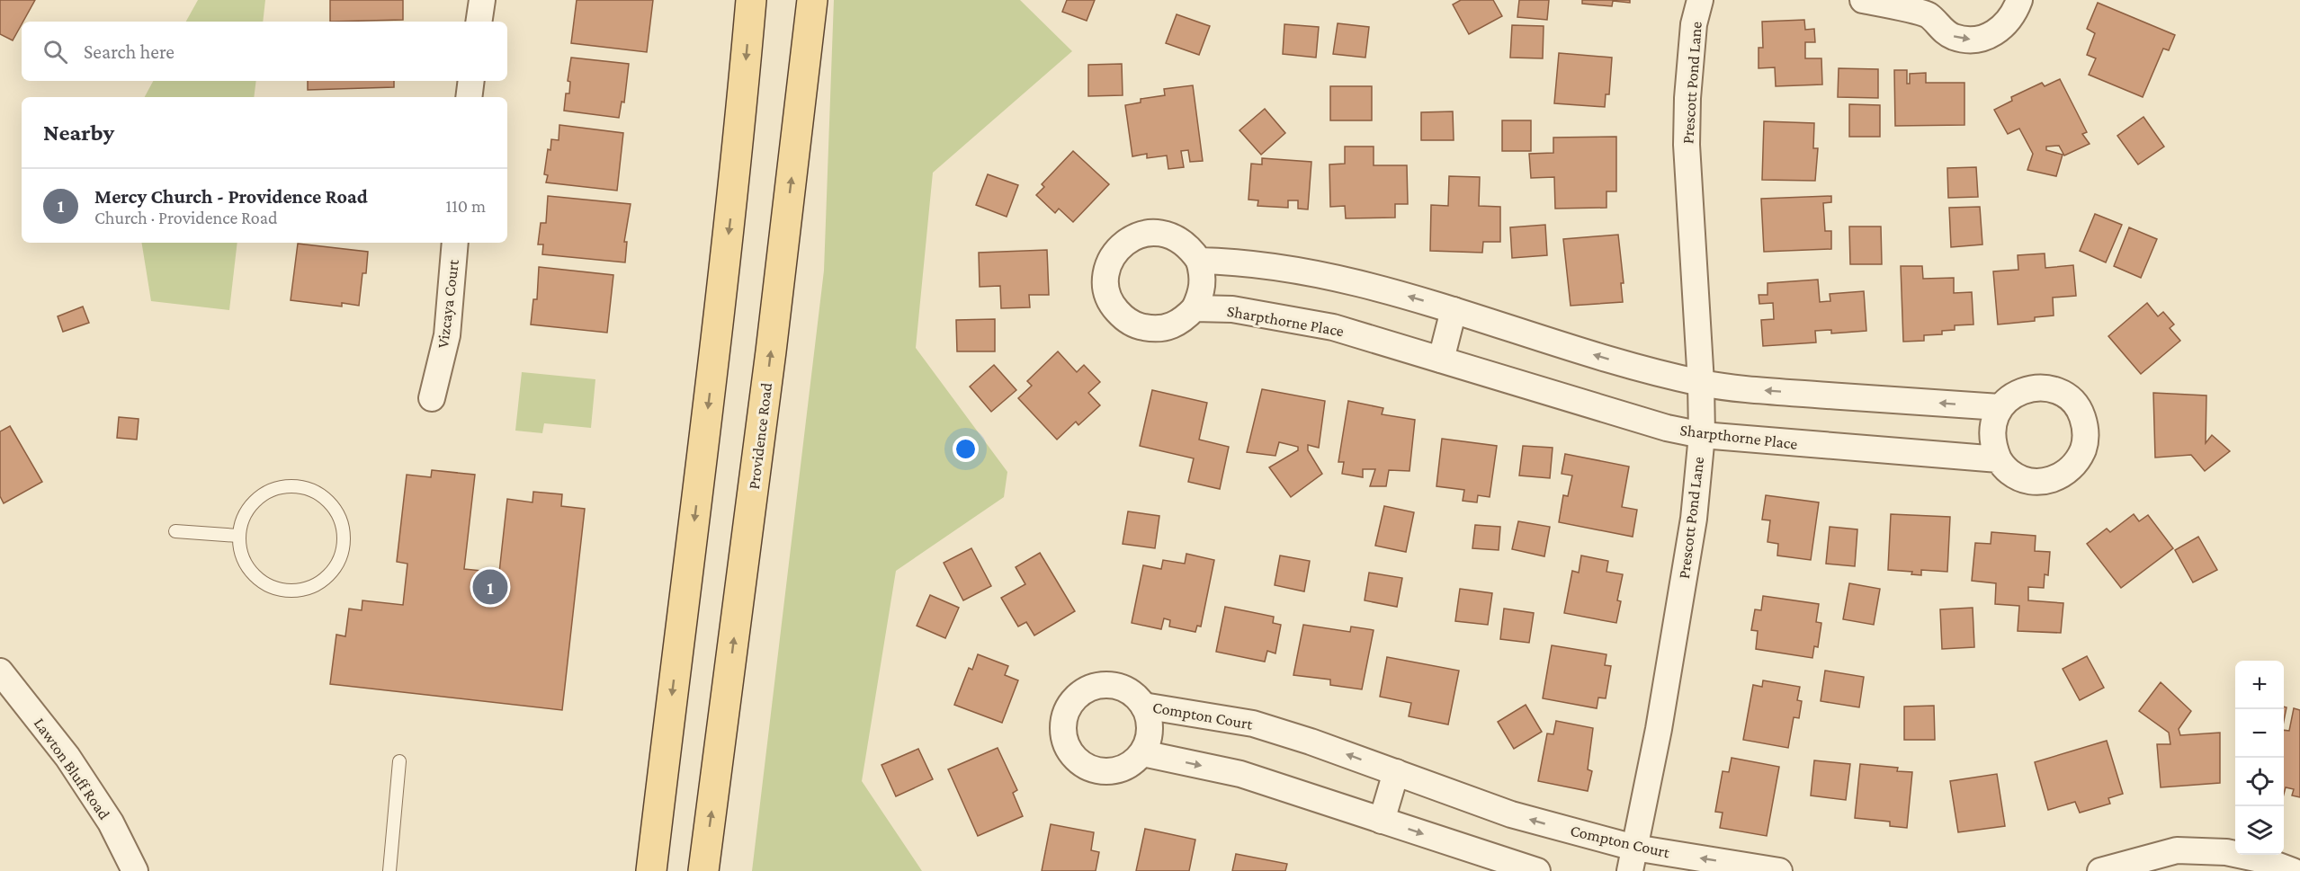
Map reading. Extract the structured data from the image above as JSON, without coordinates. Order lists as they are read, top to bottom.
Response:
{
  "streets": {
    "main road": ["Providence Road"],
    "street": [
      "Prescott Pond Lane",
      "Vizcaya Court",
      "Sharpthorne Place",
      "Compton Court",
      "Lawton Bluff Road"
    ]
  },
  "crossings": [
    ["Prescott Pond Lane", "Sharpthorne Place"],
    ["Prescott Pond Lane", "Compton Court"]
  ],
  "page": {
    "search": "Search here",
    "heading": "Nearby",
    "list": [
      {
        "mark": "1",
        "name": "Mercy Church - Providence Road",
        "note": "Church · Providence Road",
        "value": "110 m"
      }
    ],
    "pins": "1",
    "map_buttons": ["+", "−"]
  }
}
